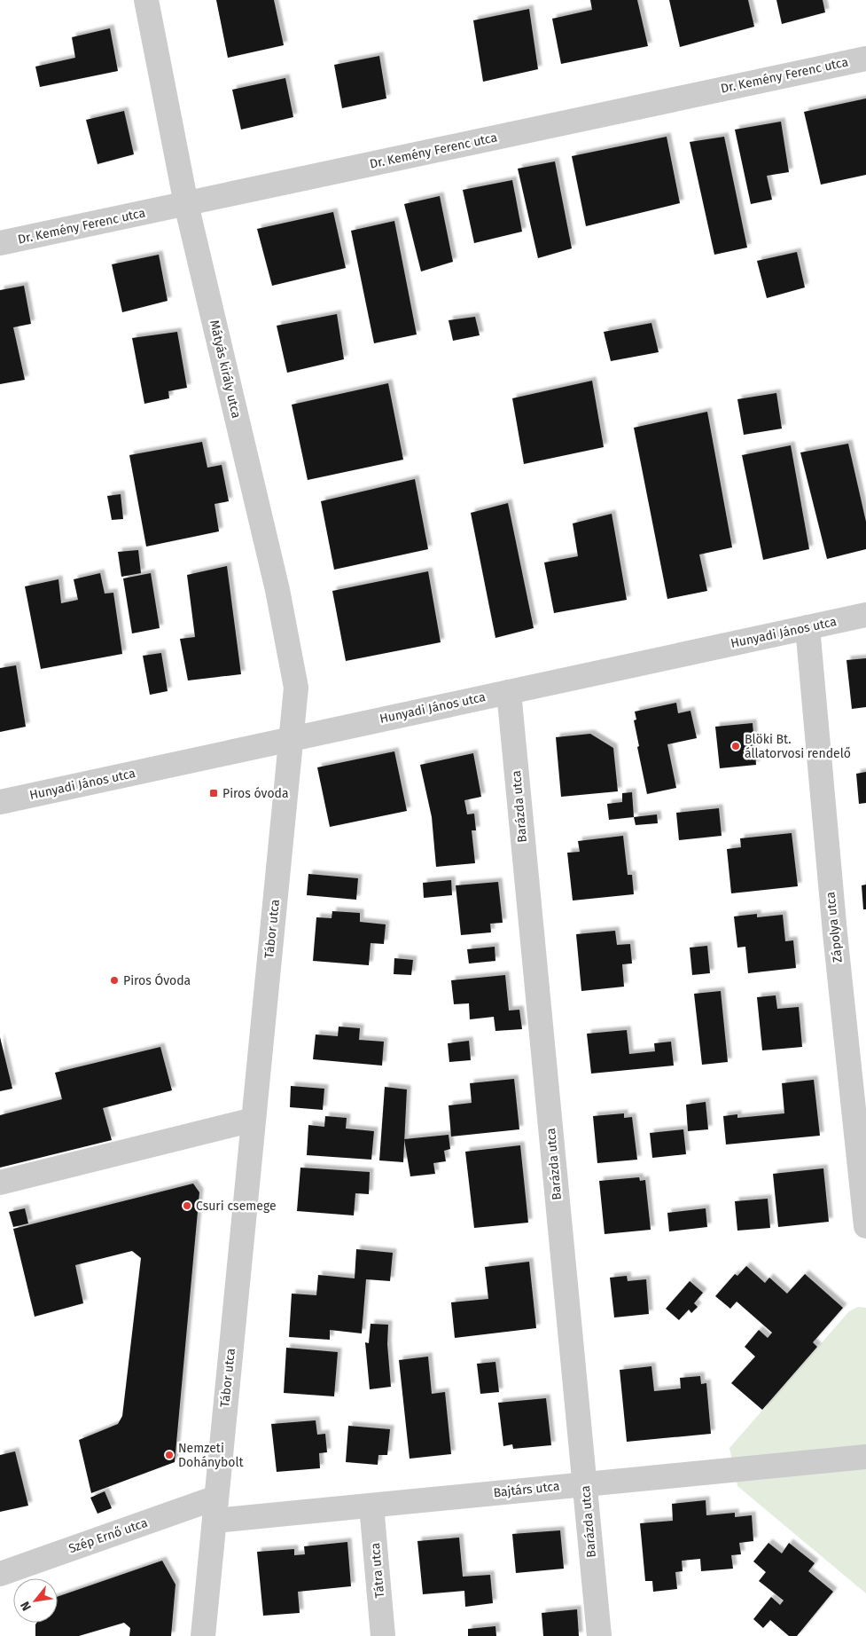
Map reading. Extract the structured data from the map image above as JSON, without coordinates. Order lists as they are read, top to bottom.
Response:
{
  "streets": {
    "street": [
      "Dr. Kemény Ferenc utca",
      "Mátyás király utca",
      "Hunyadi János utca",
      "Barázda utca",
      "Zápolya utca",
      "Tábor utca",
      "Bajtárs utca",
      "Szép Ernő utca",
      "Tátra utca"
    ]
  },
  "crossings": [
    ["Dr. Kemény Ferenc utca", "Mátyás király utca"],
    ["Mátyás király utca", "Hunyadi János utca"],
    ["Mátyás király utca", "Tábor utca"],
    ["Hunyadi János utca", "Barázda utca"],
    ["Hunyadi János utca", "Zápolya utca"],
    ["Hunyadi János utca", "Tábor utca"],
    ["Barázda utca", "Bajtárs utca"],
    ["Tábor utca", "Bajtárs utca"],
    ["Tábor utca", "Szép Ernő utca"],
    ["Bajtárs utca", "Tátra utca"]
  ],
  "places": {
    "other": [
      "Blöki Bt. állatorvosi rendelő",
      "Piros Óvoda",
      "Csuri csemege",
      "Nemzeti Dohánybolt"
    ],
    "transit": ["Piros óvoda"]
  },
  "north": "bottom left"
}
